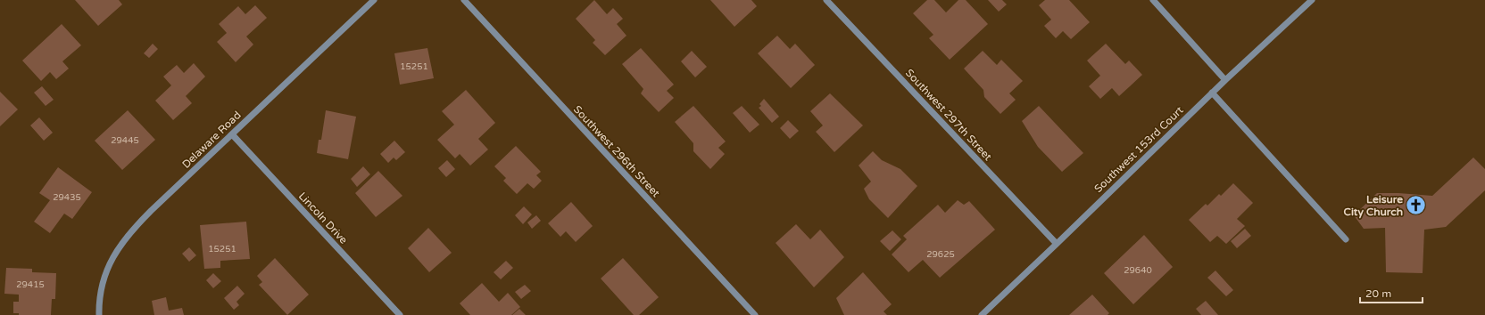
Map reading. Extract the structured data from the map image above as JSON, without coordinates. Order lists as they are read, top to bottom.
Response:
{
  "streets": {
    "street": [
      "Southwest 297th Street",
      "Delaware Road",
      "Southwest 153rd Court",
      "Southwest 296th Street",
      "Lincoln Drive"
    ]
  },
  "crossings": [
    ["Southwest 297th Street", "Southwest 153rd Court"],
    ["Delaware Road", "Lincoln Drive"]
  ],
  "places": {
    "church": ["Leisure City Church"]
  },
  "house_numbers": [
    "15251",
    "29445",
    "29435",
    "15251",
    "29625",
    "29640",
    "29415"
  ],
  "scale_bar": "20 m"
}
